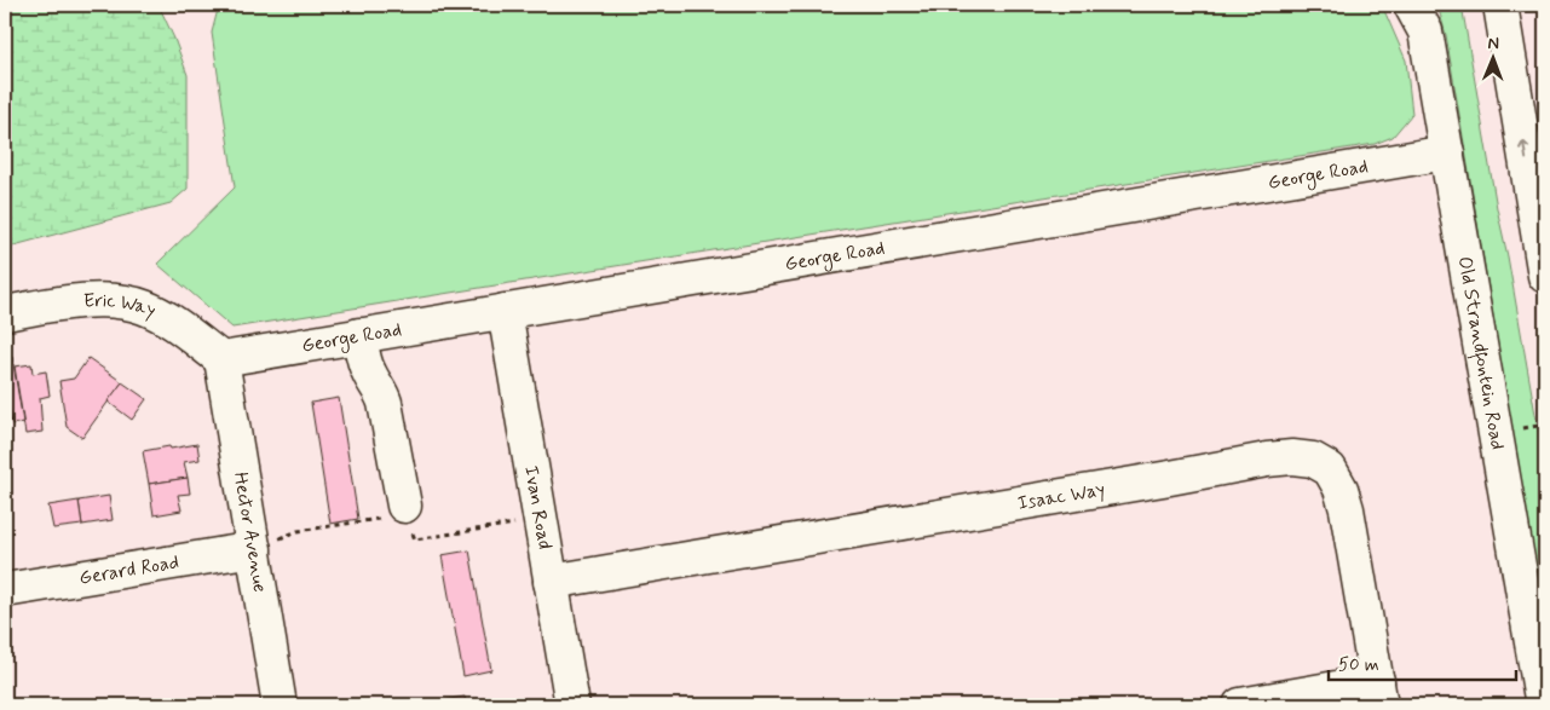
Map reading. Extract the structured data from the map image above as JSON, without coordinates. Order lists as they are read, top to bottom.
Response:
{
  "streets": {
    "street": [
      "George Road",
      "Eric Way",
      "Old Strandfontein Road",
      "Isaac Way",
      "Ivan Road",
      "Hector Avenue",
      "Gerard Road"
    ]
  },
  "crossings": [
    ["George Road", "Eric Way"],
    ["George Road", "Old Strandfontein Road"],
    ["George Road", "Ivan Road"],
    ["George Road", "Hector Avenue"],
    ["Eric Way", "Hector Avenue"],
    ["Isaac Way", "Ivan Road"],
    ["Hector Avenue", "Gerard Road"]
  ],
  "scale_bar": "50 m",
  "north": "top"
}
